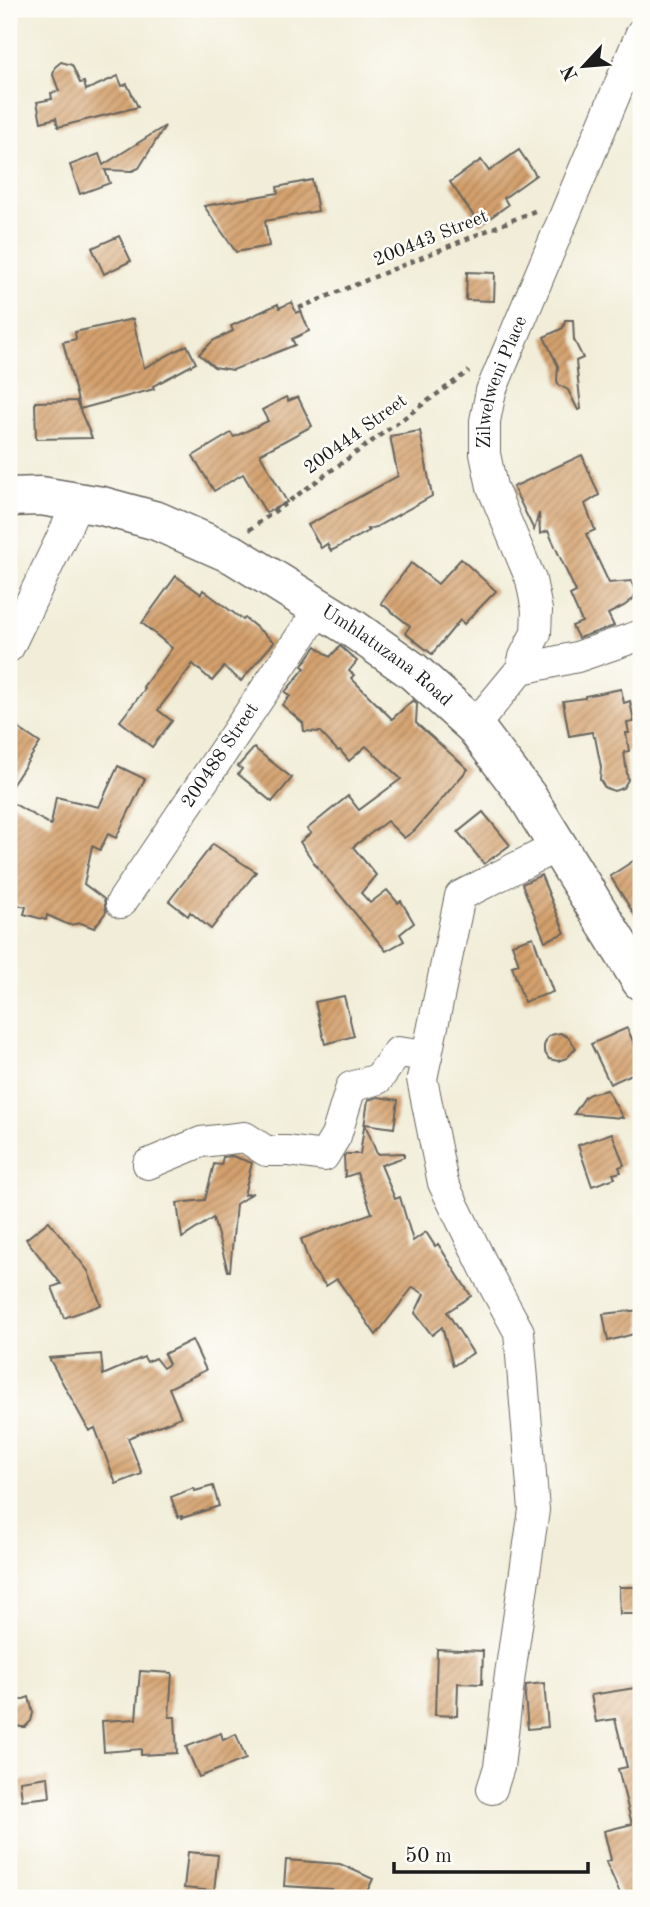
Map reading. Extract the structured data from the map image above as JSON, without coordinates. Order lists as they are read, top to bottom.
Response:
{
  "streets": {
    "street": ["Zilwelweni Place", "Umhlatuzana Road", "200488 Street"],
    "path": ["200443 Street", "200444 Street"]
  },
  "crossings": [
    ["200443 Street", "Zilwelweni Place"],
    ["Zilwelweni Place", "200444 Street"],
    ["Zilwelweni Place", "Umhlatuzana Road"],
    ["200444 Street", "Umhlatuzana Road"],
    ["Umhlatuzana Road", "200488 Street"]
  ],
  "scale_bar": "50 m",
  "north": "bottom left"
}
